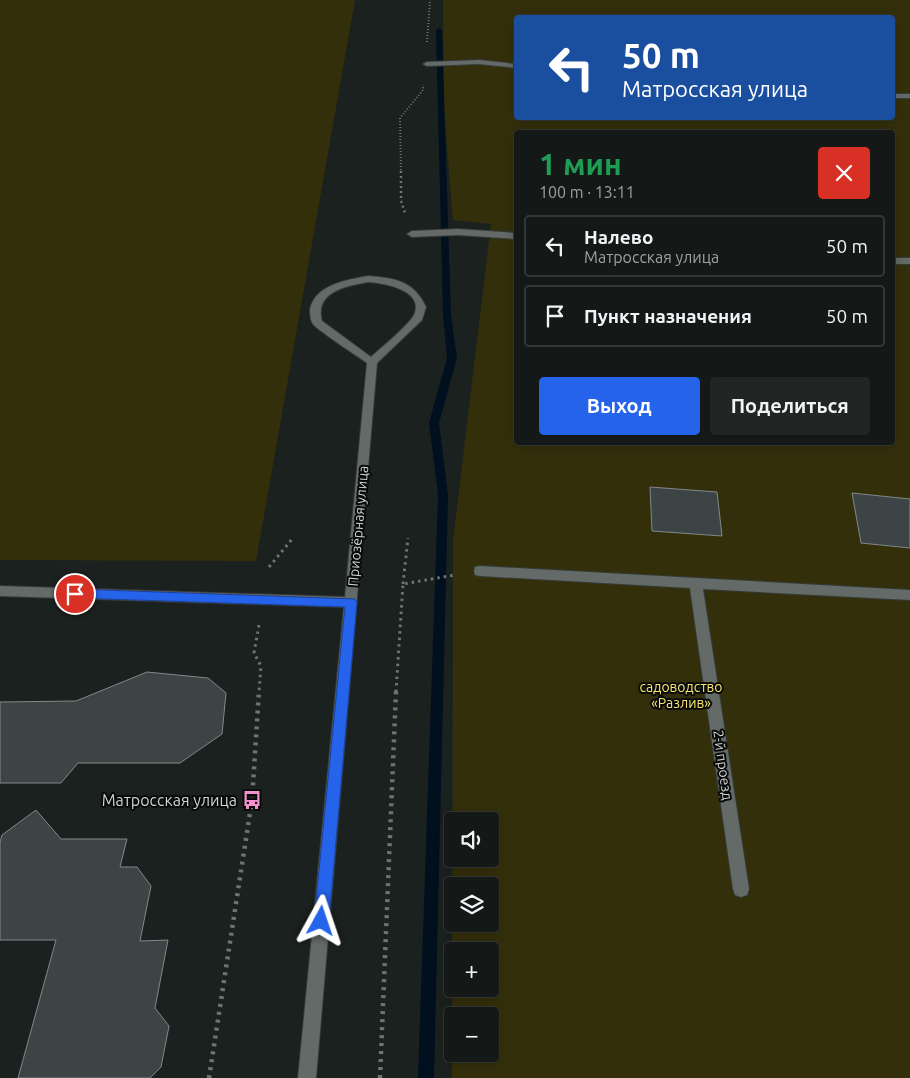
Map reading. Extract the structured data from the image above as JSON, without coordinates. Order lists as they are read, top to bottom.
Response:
{
  "streets": {
    "street": ["Приозёрная улица", "2-й проезд"]
  },
  "parks": ["садоводство «Разлив»"],
  "places": {
    "bus stop": ["Матросская улица"]
  },
  "page": {
    "turn": ["50 m", "Матросская улица"],
    "heading": ["1 мин", "100 m · 13:11"],
    "list": [
      {
        "name": "Налево",
        "note": "Матросская улица",
        "value": "50 m"
      },
      {
        "name": "Пункт назначения",
        "value": "50 m"
      }
    ],
    "buttons": ["Выход", "Поделиться"],
    "map_buttons": ["+", "−"]
  }
}
